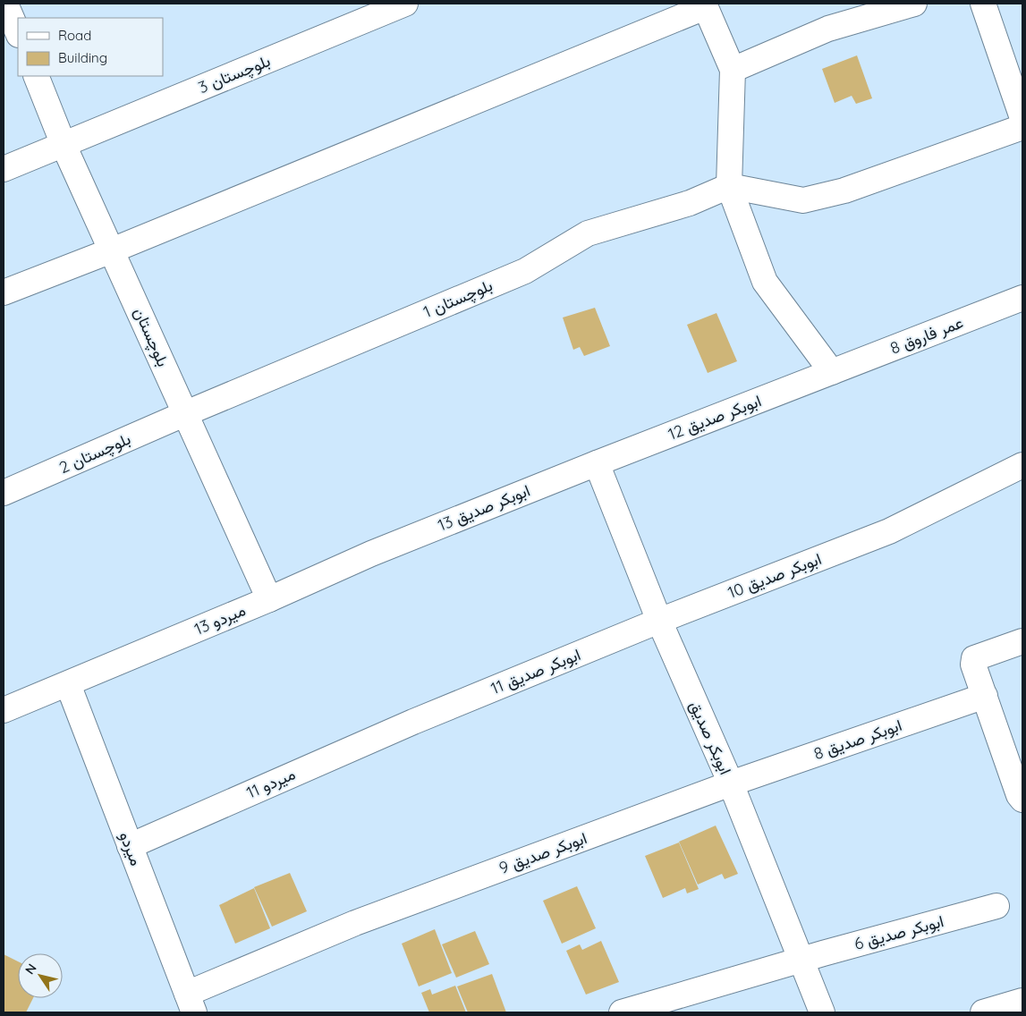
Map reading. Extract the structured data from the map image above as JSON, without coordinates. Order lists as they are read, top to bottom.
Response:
{
  "streets": {
    "street": [
      "بلوچستان 3",
      "بلوچستان 1",
      "عمر فاروق 8",
      "بلوچستان",
      "ابوبکر صدیق 12",
      "بلوچستان 2",
      "ابوبکر صدیق 13",
      "ابوبکر صدیق 10",
      "میردو 13",
      "ابوبکر صدیق 11",
      "ابوبکر صدیق",
      "ابوبکر صدیق 8",
      "میردو 11",
      "میردو",
      "ابوبکر صدیق 9",
      "ابوبکر صدیق 6"
    ]
  },
  "crossings": [
    ["بلوچستان 3", "بلوچستان"],
    ["بلوچستان 1", "بلوچستان"],
    ["بلوچستان 1", "بلوچستان 2"],
    ["عمر فاروق 8", "ابوبکر صدیق 12"],
    ["بلوچستان", "بلوچستان 2"],
    ["بلوچستان", "میردو 13"],
    ["ابوبکر صدیق 12", "ابوبکر صدیق 13"],
    ["ابوبکر صدیق 12", "ابوبکر صدیق"],
    ["ابوبکر صدیق 13", "میردو 13"],
    ["ابوبکر صدیق 13", "ابوبکر صدیق"],
    ["ابوبکر صدیق 10", "ابوبکر صدیق 11"],
    ["ابوبکر صدیق 10", "ابوبکر صدیق"],
    ["میردو 13", "میردو"],
    ["ابوبکر صدیق 11", "ابوبکر صدیق"],
    ["ابوبکر صدیق 11", "میردو 11"],
    ["ابوبکر صدیق", "ابوبکر صدیق 8"],
    ["ابوبکر صدیق", "ابوبکر صدیق 9"],
    ["ابوبکر صدیق", "ابوبکر صدیق 6"],
    ["ابوبکر صدیق 8", "ابوبکر صدیق 9"],
    ["میردو 11", "میردو"],
    ["میردو", "ابوبکر صدیق 9"]
  ],
  "legend": ["Road", "Building"],
  "north": "top left"
}
